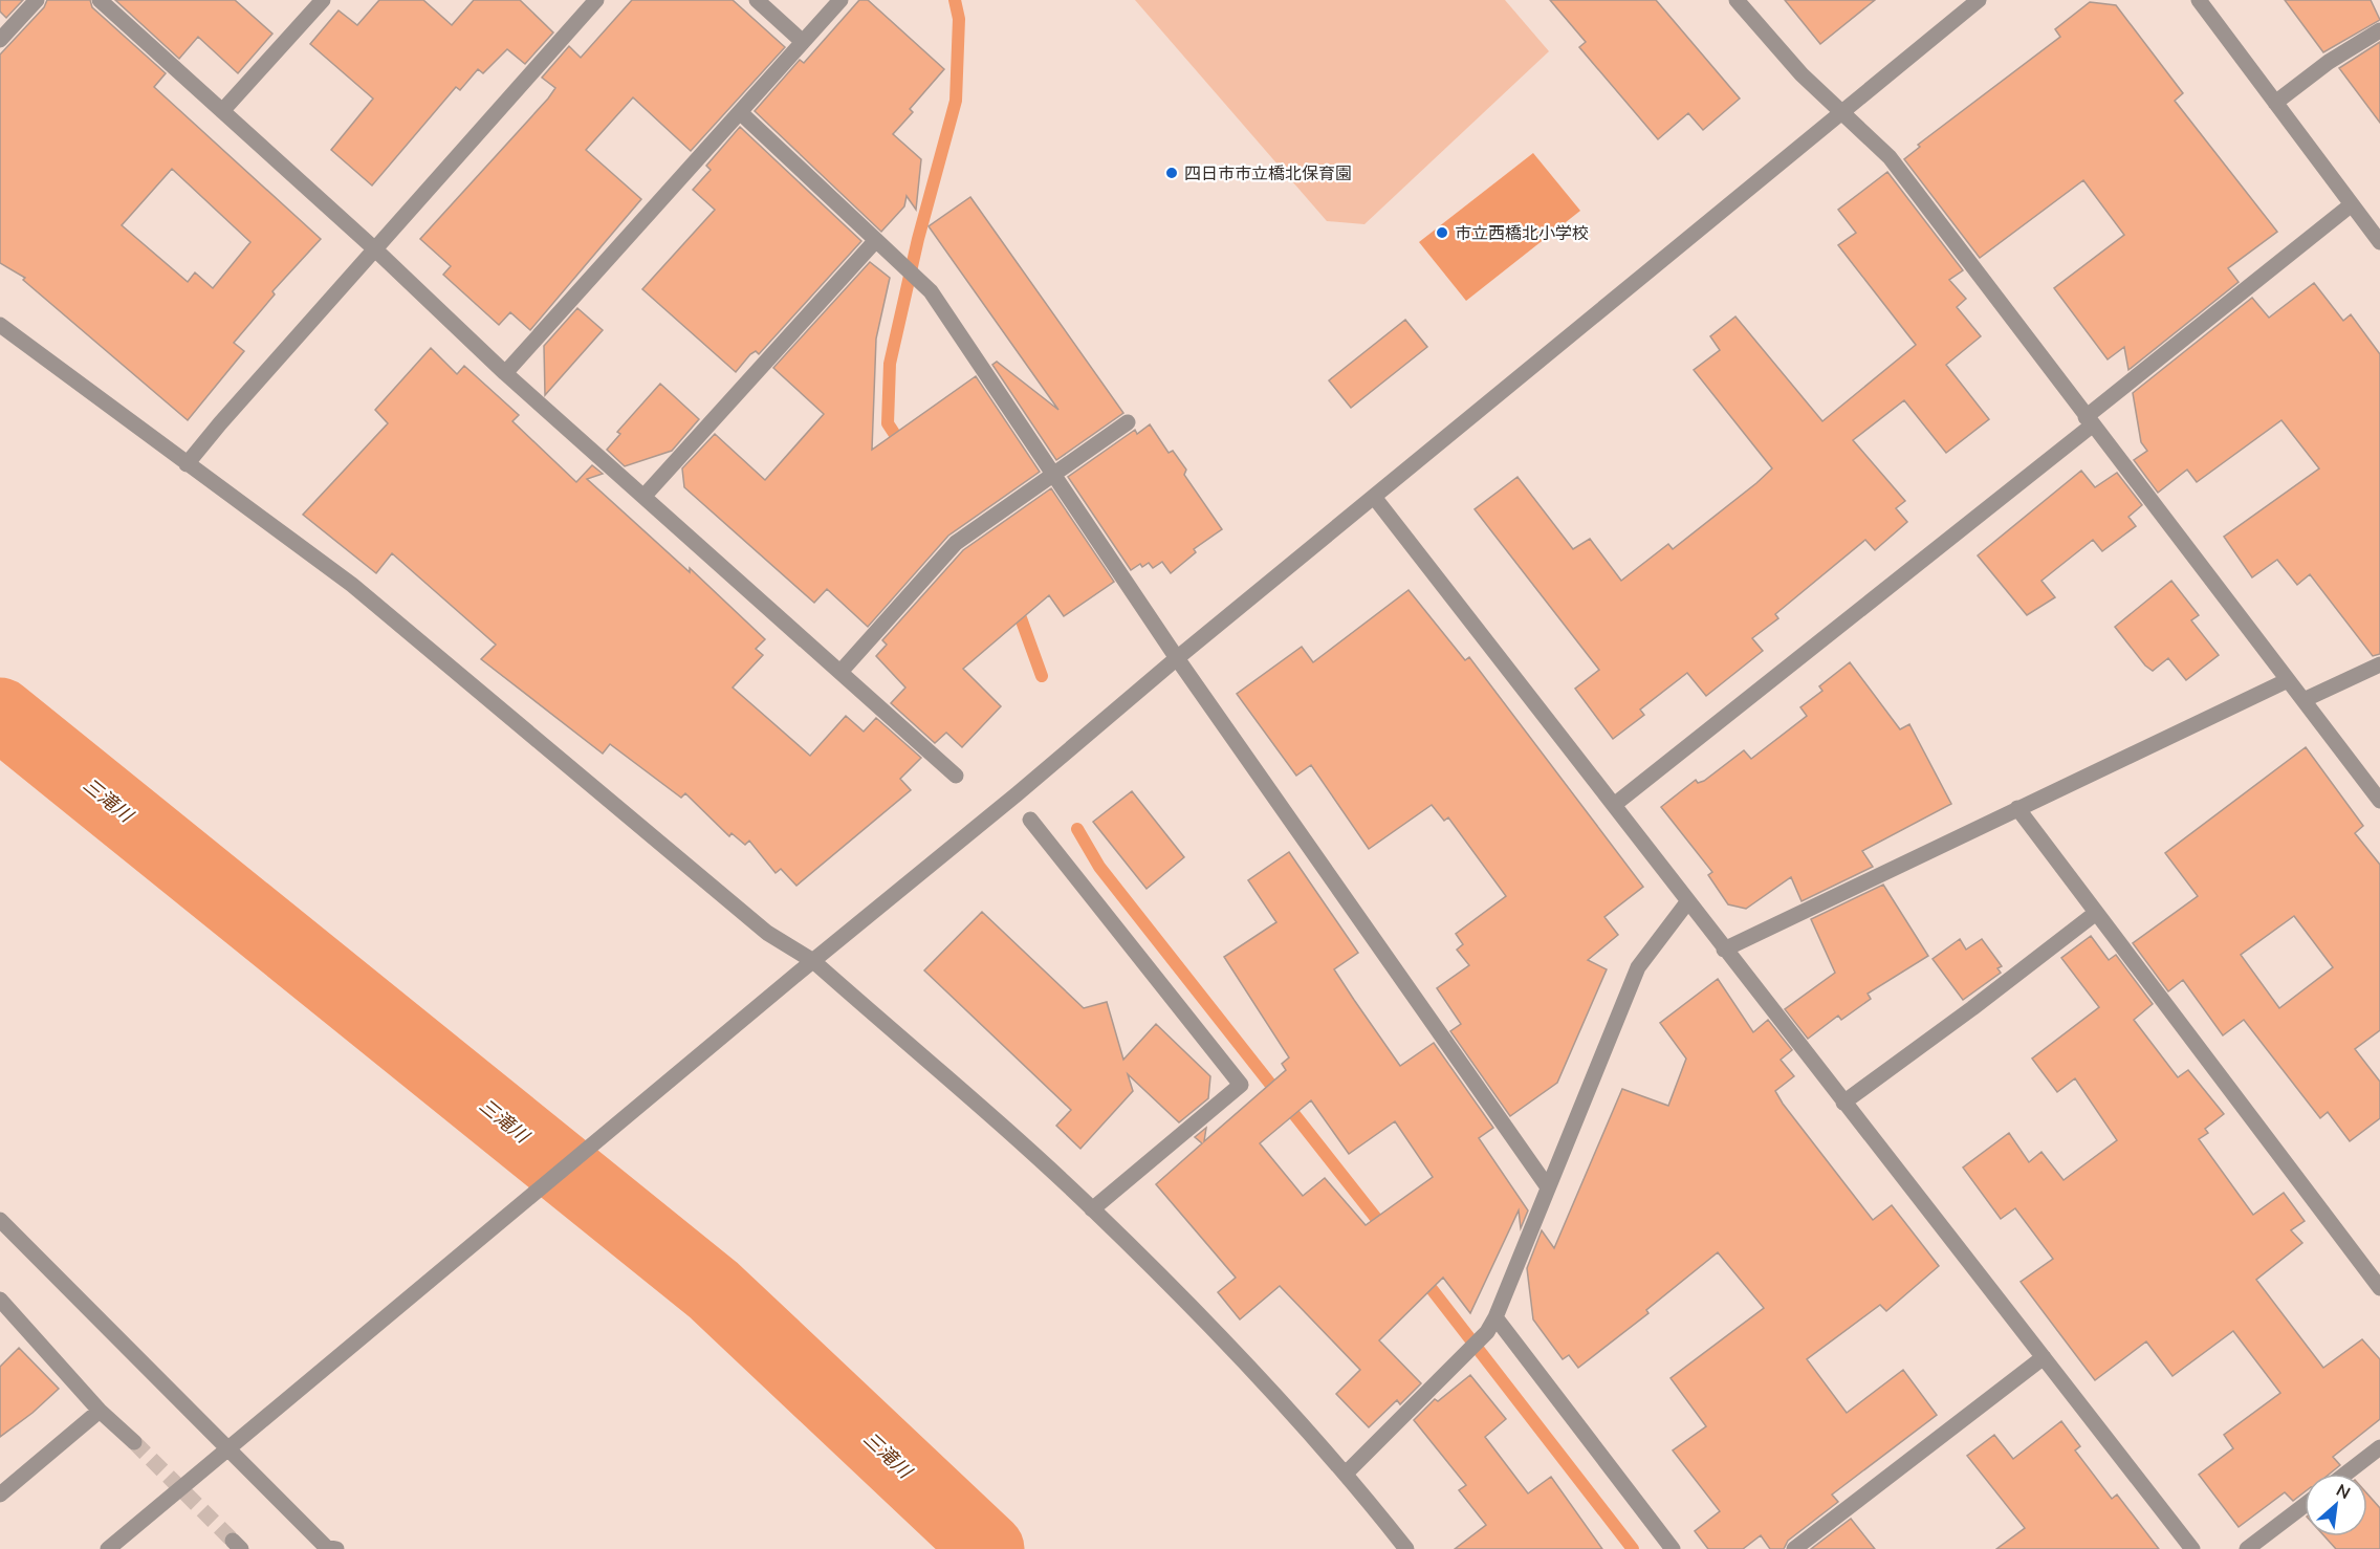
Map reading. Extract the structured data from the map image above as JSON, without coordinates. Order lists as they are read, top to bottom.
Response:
{
  "water": ["三滝川"],
  "places": ["四日市市立橋北保育園", "市立西橋北小学校"],
  "north": "top right"
}
